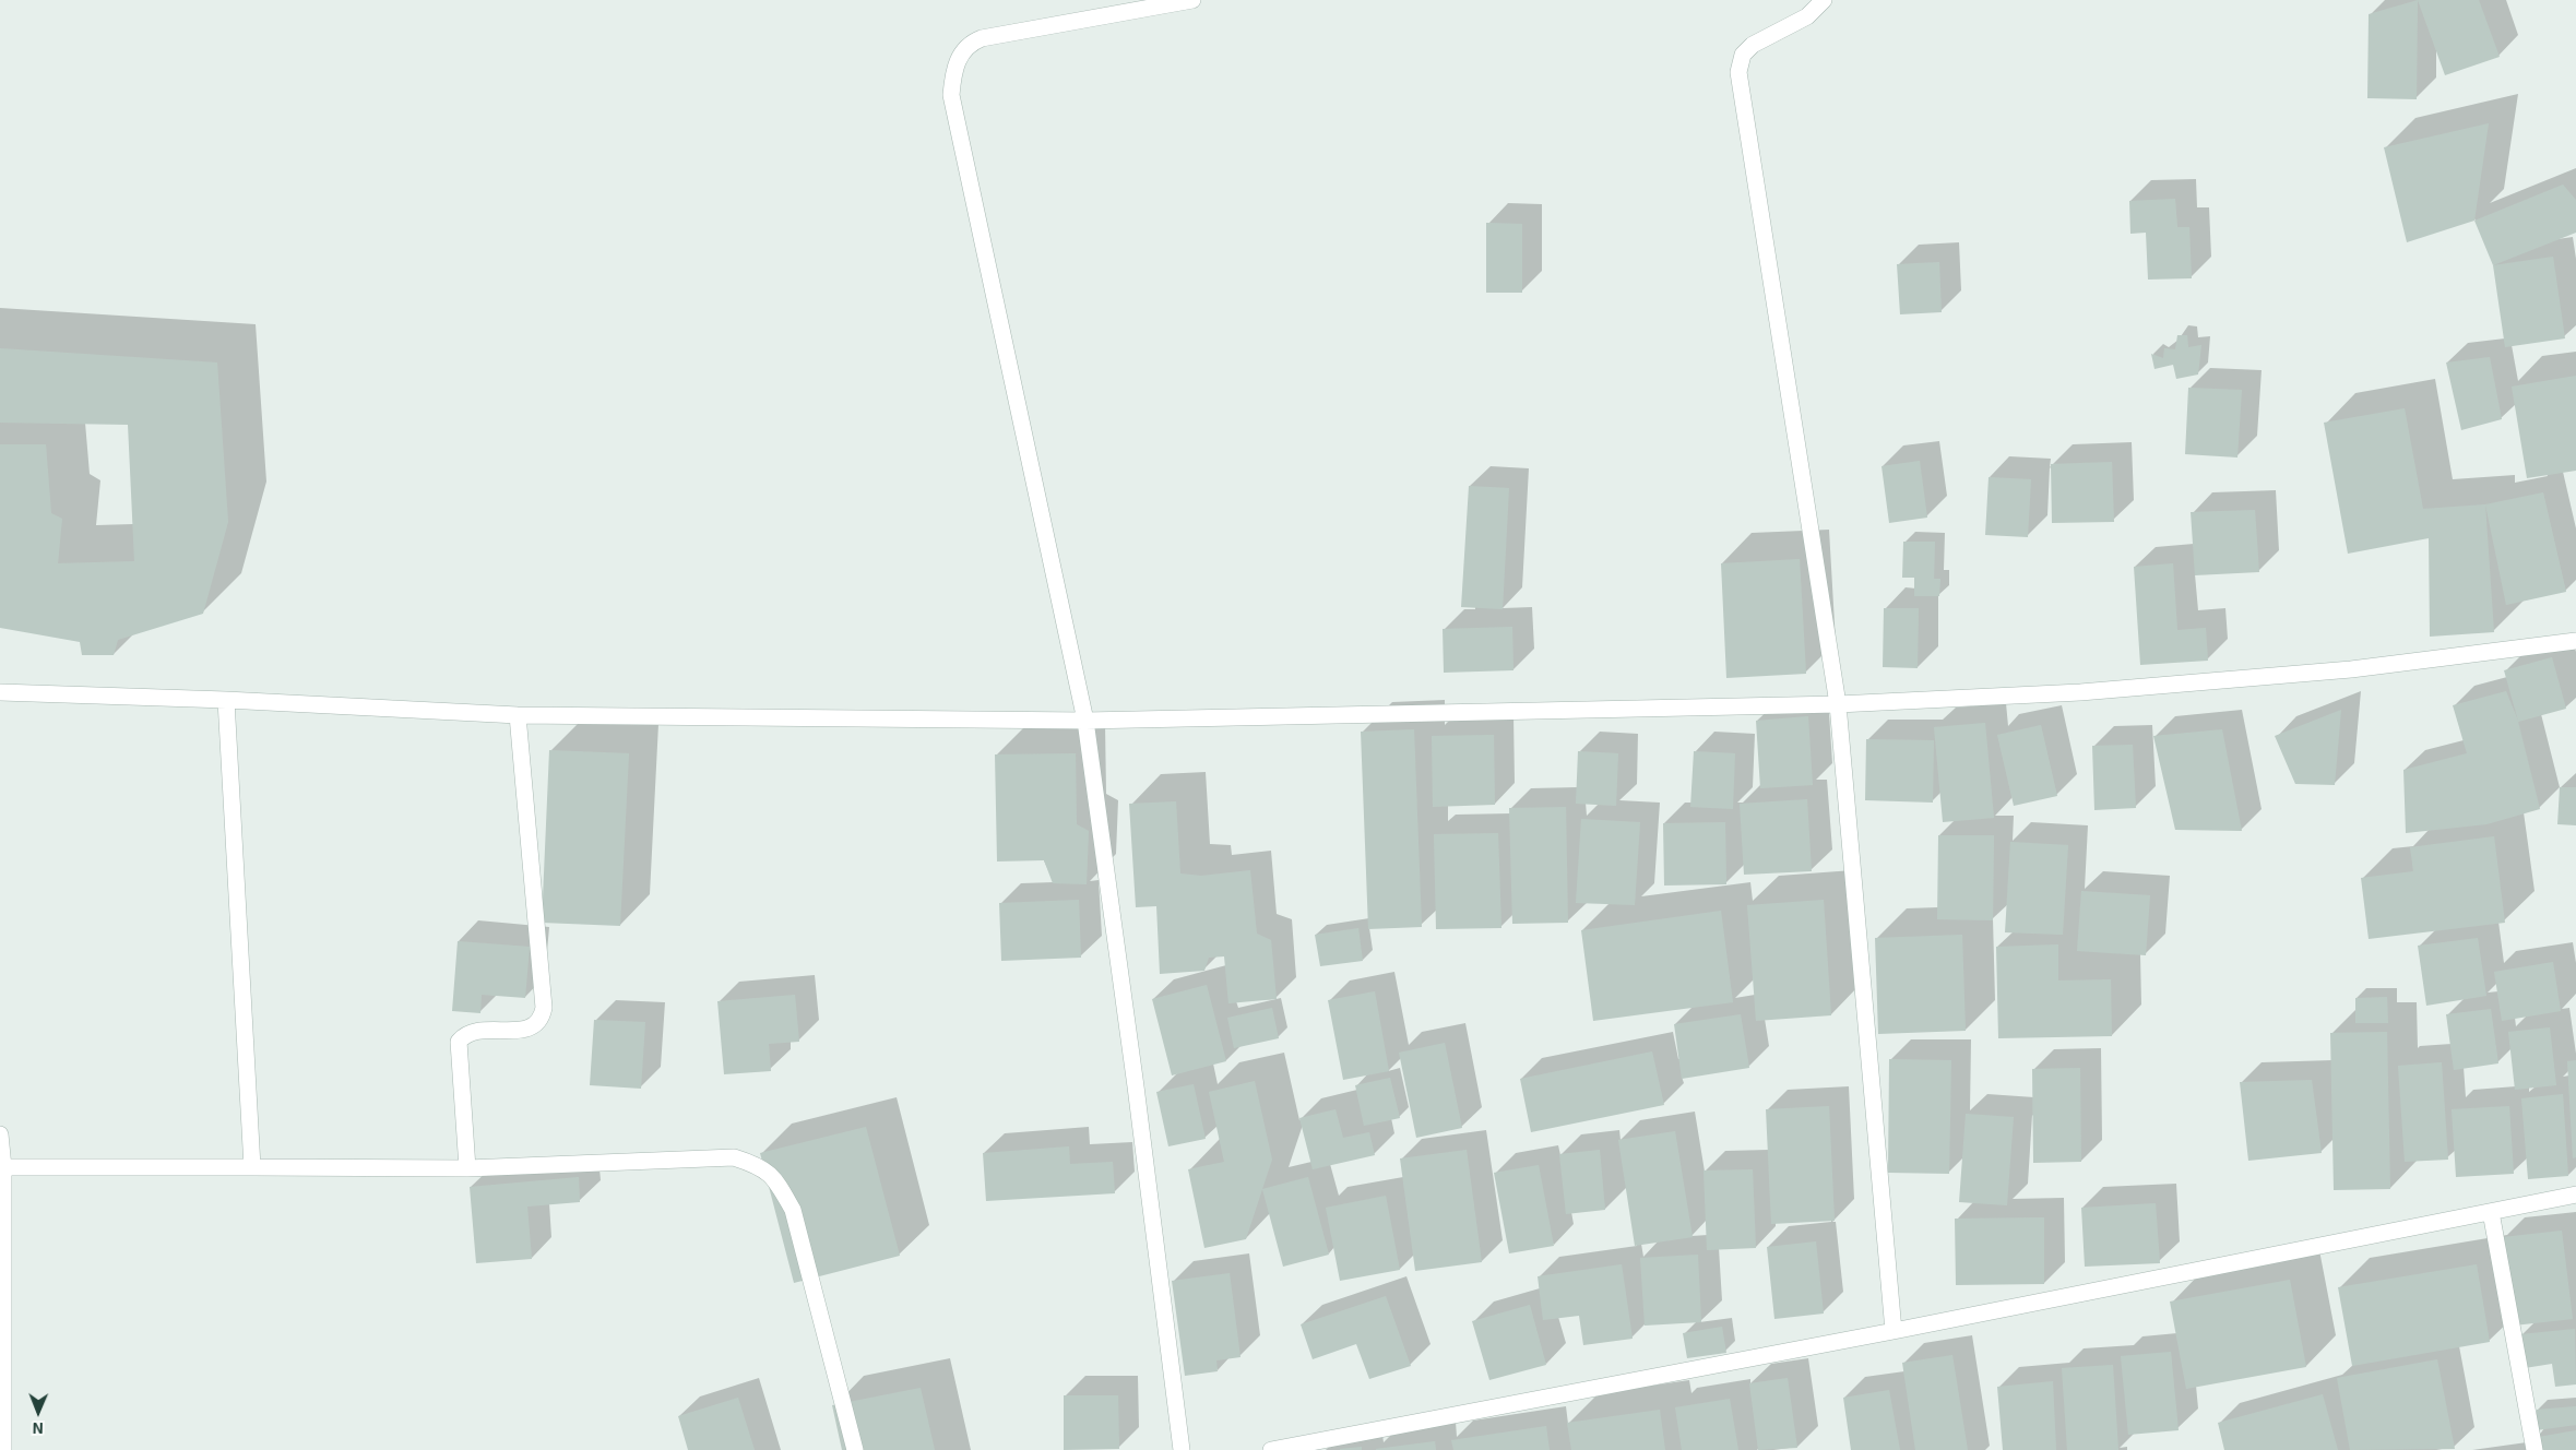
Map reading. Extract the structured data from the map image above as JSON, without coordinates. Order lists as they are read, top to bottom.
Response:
{
  "north": "bottom"
}
